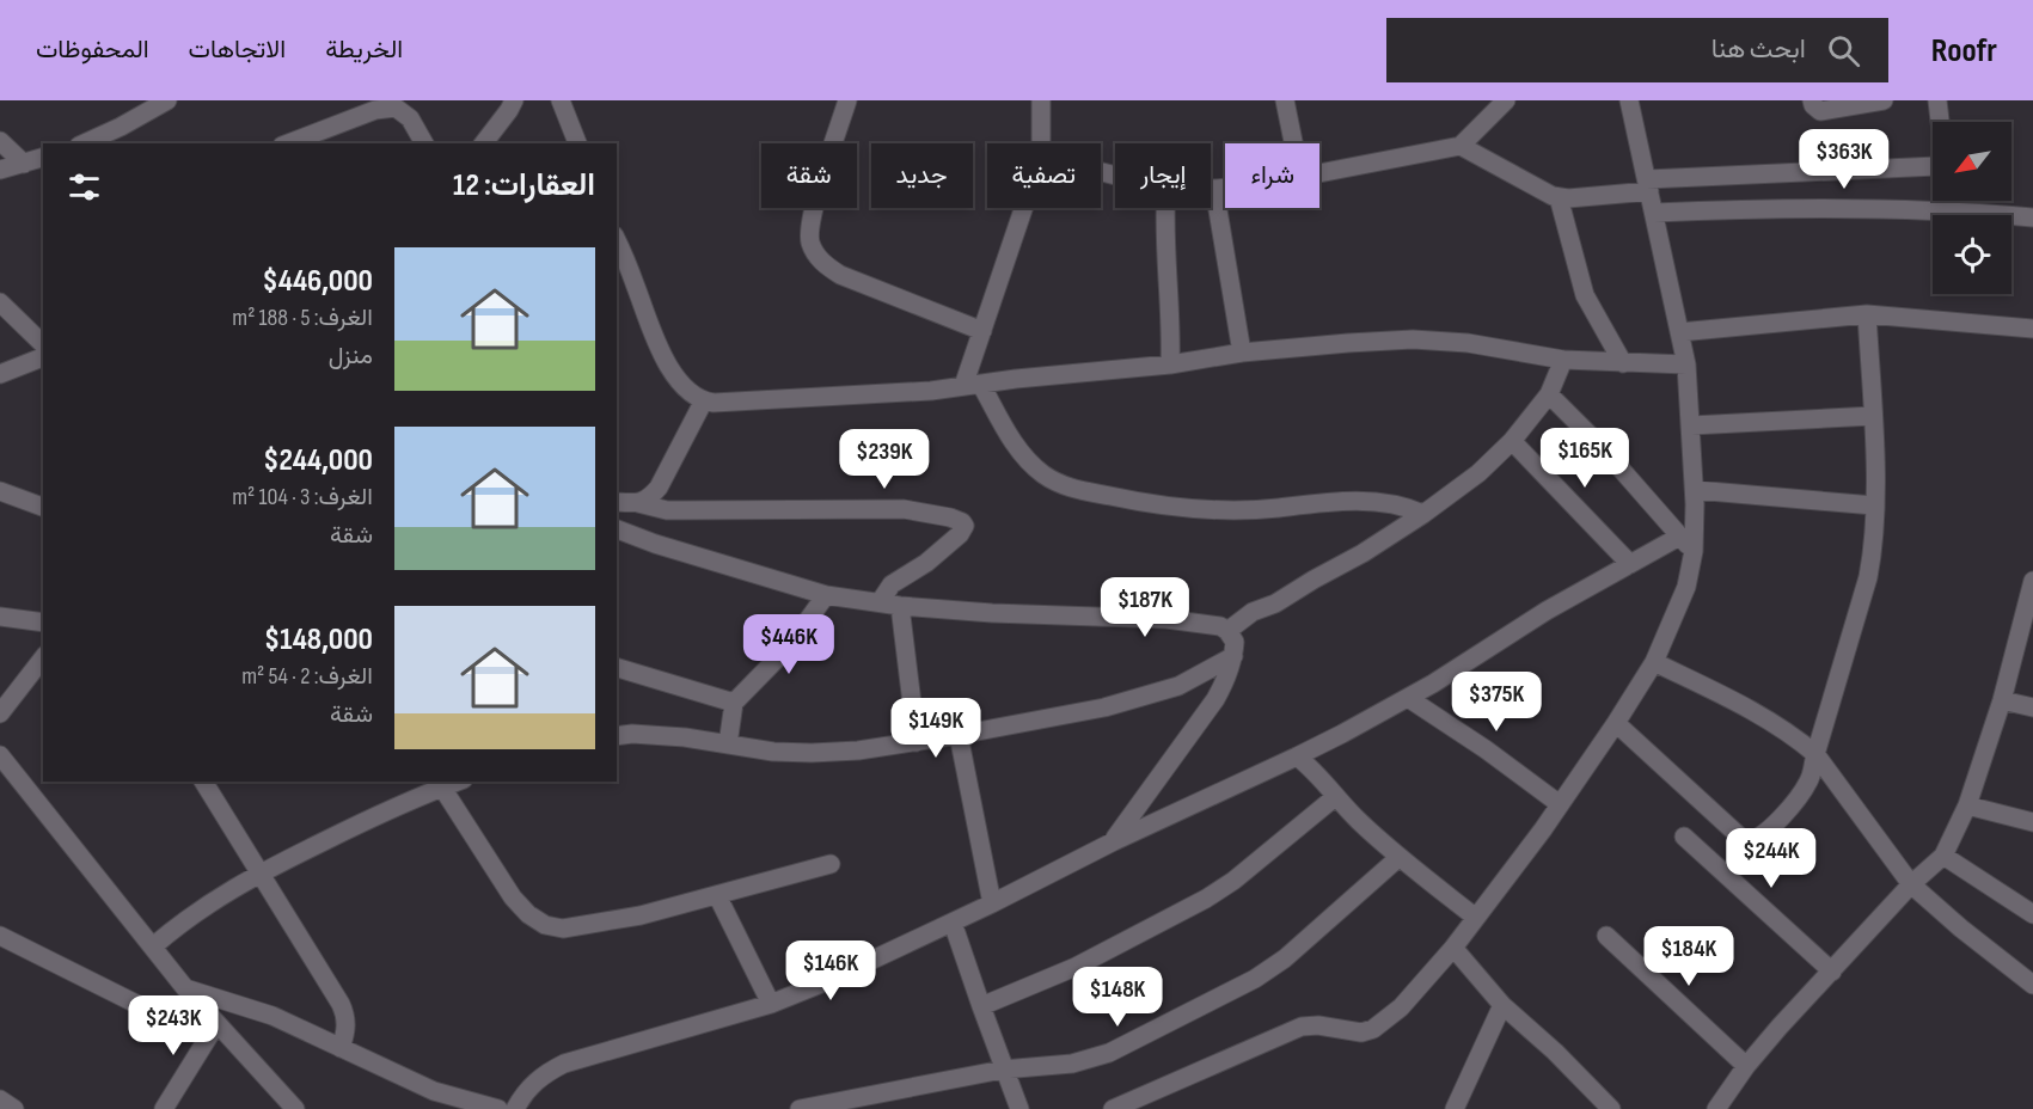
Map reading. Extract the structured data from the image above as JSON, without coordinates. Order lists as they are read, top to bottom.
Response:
{
  "north": "bottom left",
  "page": {
    "header": "Roofr",
    "search": "ابحث هنا",
    "nav": ["الخريطة", "الاتجاهات", "المحفوظات"],
    "price": [
      "$363K",
      "$165K",
      "$239K",
      "$187K",
      "$446K",
      "$375K",
      "$149K",
      "$244K",
      "$184K",
      "$146K",
      "$148K",
      "$243K"
    ],
    "chip": [
      "شراء",
      "إيجار",
      "تصفية",
      "جديد",
      "شقة"
    ],
    "heading": "العقارات: 12",
    "list": [
      {
        "name": "$446,000",
        "note": "الغرف: 5 · 188 m² · منزل"
      },
      {
        "name": "$244,000",
        "note": "الغرف: 3 · 104 m² · شقة"
      },
      {
        "name": "$148,000",
        "note": "الغرف: 2 · 54 m² · شقة"
      }
    ]
  }
}
